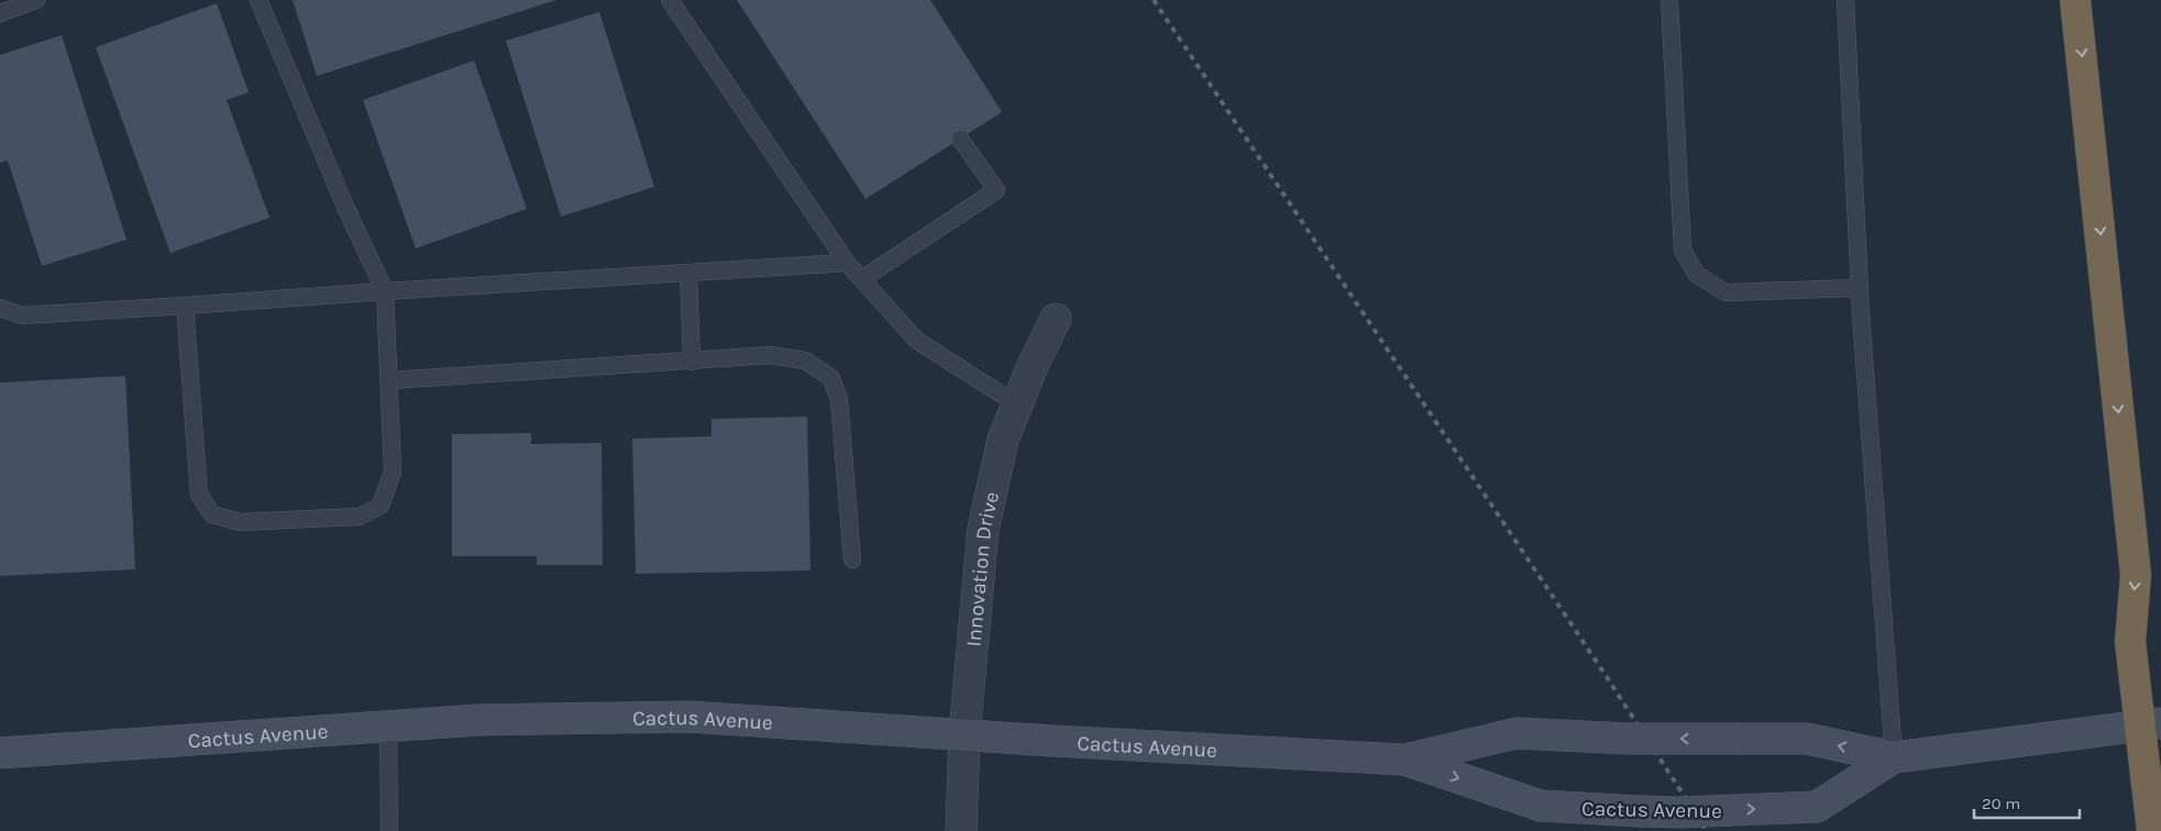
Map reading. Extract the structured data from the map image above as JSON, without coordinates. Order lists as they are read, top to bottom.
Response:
{
  "streets": {
    "main road": ["Cactus Avenue"],
    "street": ["Innovation Drive"]
  },
  "crossings": [
    ["Innovation Drive", "Cactus Avenue"]
  ],
  "scale_bar": "20 m"
}
